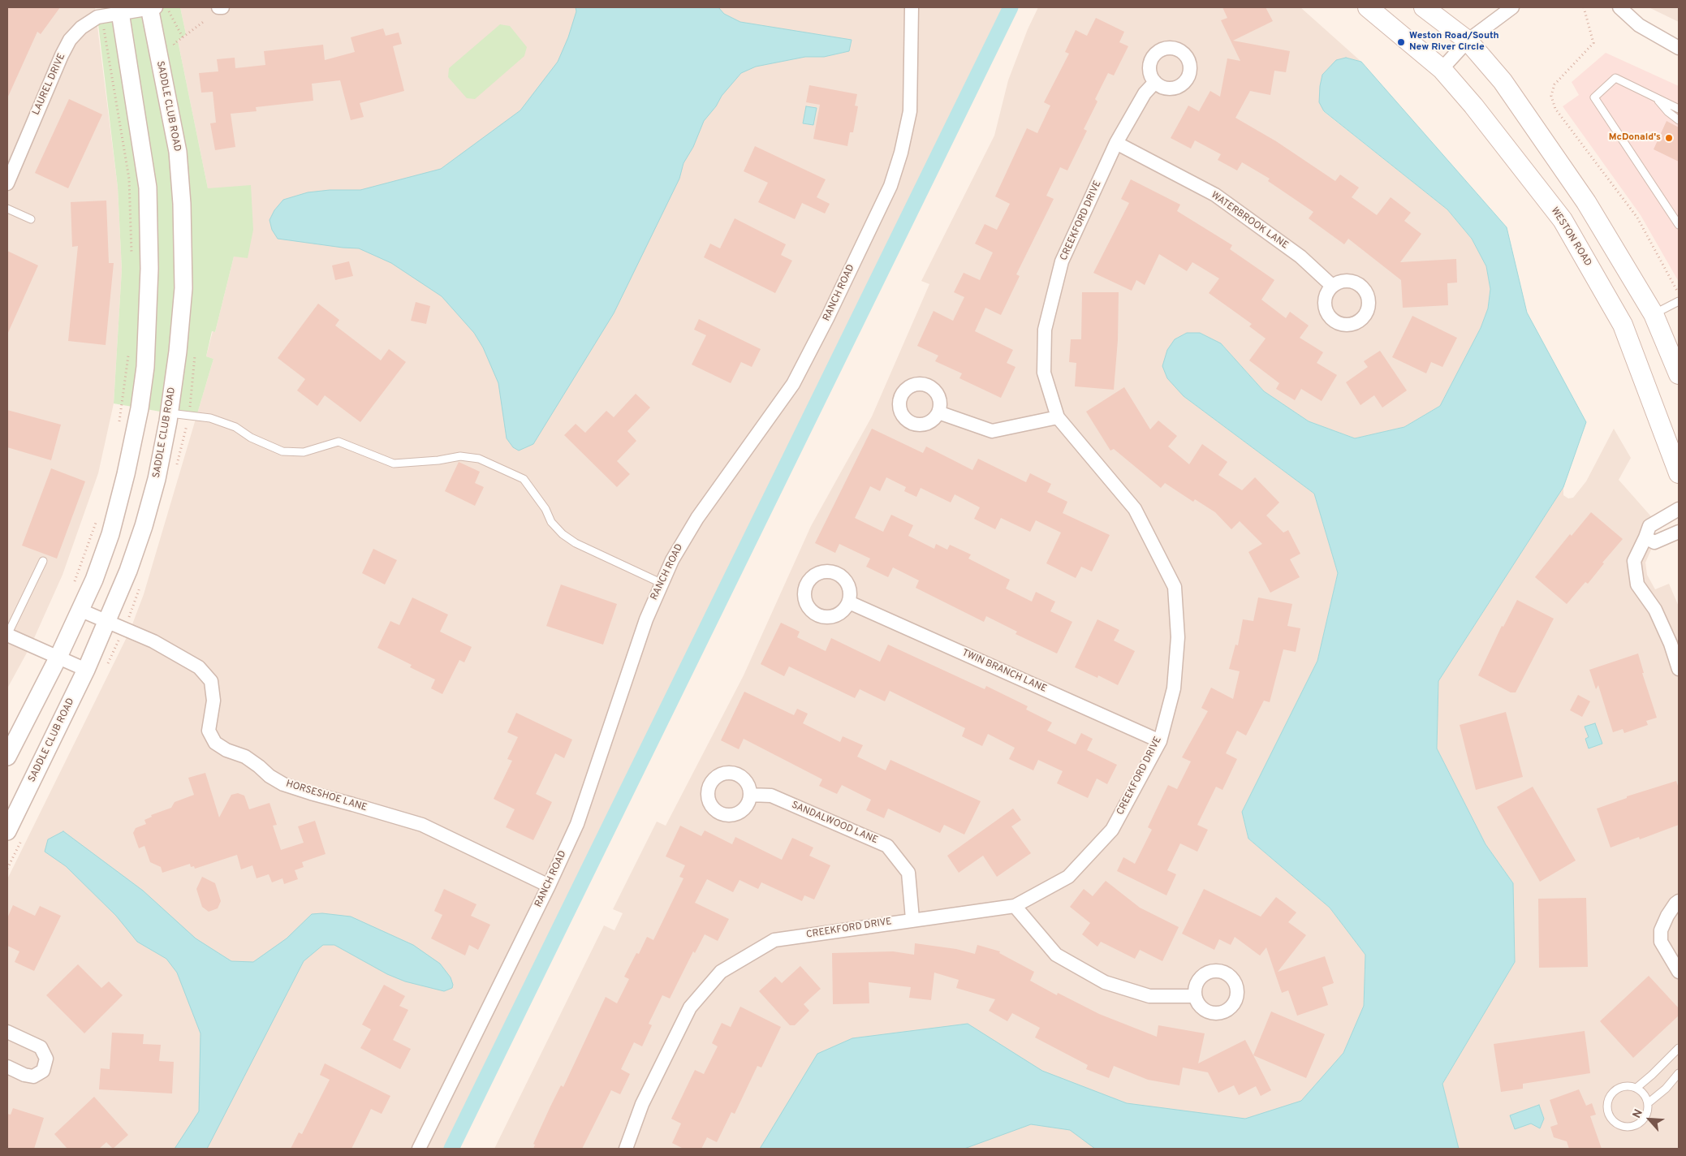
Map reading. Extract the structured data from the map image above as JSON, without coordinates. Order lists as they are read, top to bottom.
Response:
{
  "streets": {
    "main road": ["WESTON ROAD"],
    "street": [
      "LAUREL DRIVE",
      "SADDLE CLUB ROAD",
      "CREEKFORD DRIVE",
      "WATERBROOK LANE",
      "RANCH ROAD",
      "TWIN BRANCH LANE",
      "HORSESHOE LANE",
      "SANDALWOOD LANE"
    ]
  },
  "crossings": [
    ["LAUREL DRIVE", "SADDLE CLUB ROAD"],
    ["SADDLE CLUB ROAD", "HORSESHOE LANE"],
    ["CREEKFORD DRIVE", "WATERBROOK LANE"],
    ["CREEKFORD DRIVE", "TWIN BRANCH LANE"],
    ["CREEKFORD DRIVE", "SANDALWOOD LANE"],
    ["RANCH ROAD", "HORSESHOE LANE"]
  ],
  "places": ["Weston Road/South New River Circle", "McDonald's"],
  "north": "top left"
}
